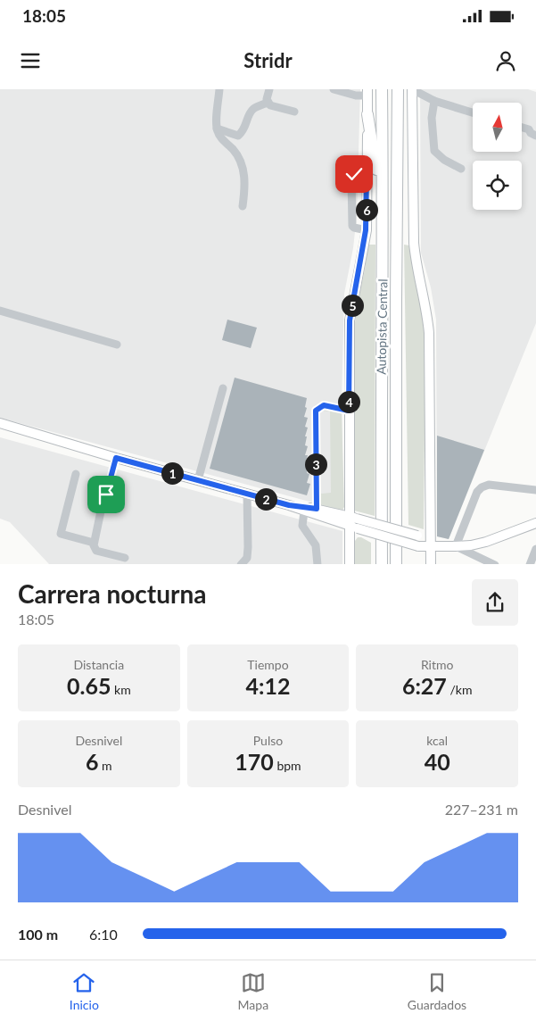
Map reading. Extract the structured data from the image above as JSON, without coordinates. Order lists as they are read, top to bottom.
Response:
{
  "streets": {
    "highway": ["Autopista Central"]
  },
  "north": "top",
  "page": {
    "status": "18:05",
    "header": "Stridr",
    "pins": [
      "6",
      "5",
      "4",
      "3",
      "1",
      "2"
    ],
    "heading": ["Carrera nocturna", "18:05"],
    "stats": [
      ["Distancia", "0.65 km"],
      ["Tiempo", "4:12"],
      ["Ritmo", "6:27 /km"],
      ["Desnivel", "6 m"],
      ["Pulso", "170 bpm"],
      ["kcal", "40"]
    ],
    "chart": ["Desnivel", "227–231 m"],
    "list": [
      {
        "name": "100 m",
        "note": "6:10"
      }
    ],
    "tabs": ["Inicio", "Mapa", "Guardados"]
  }
}
